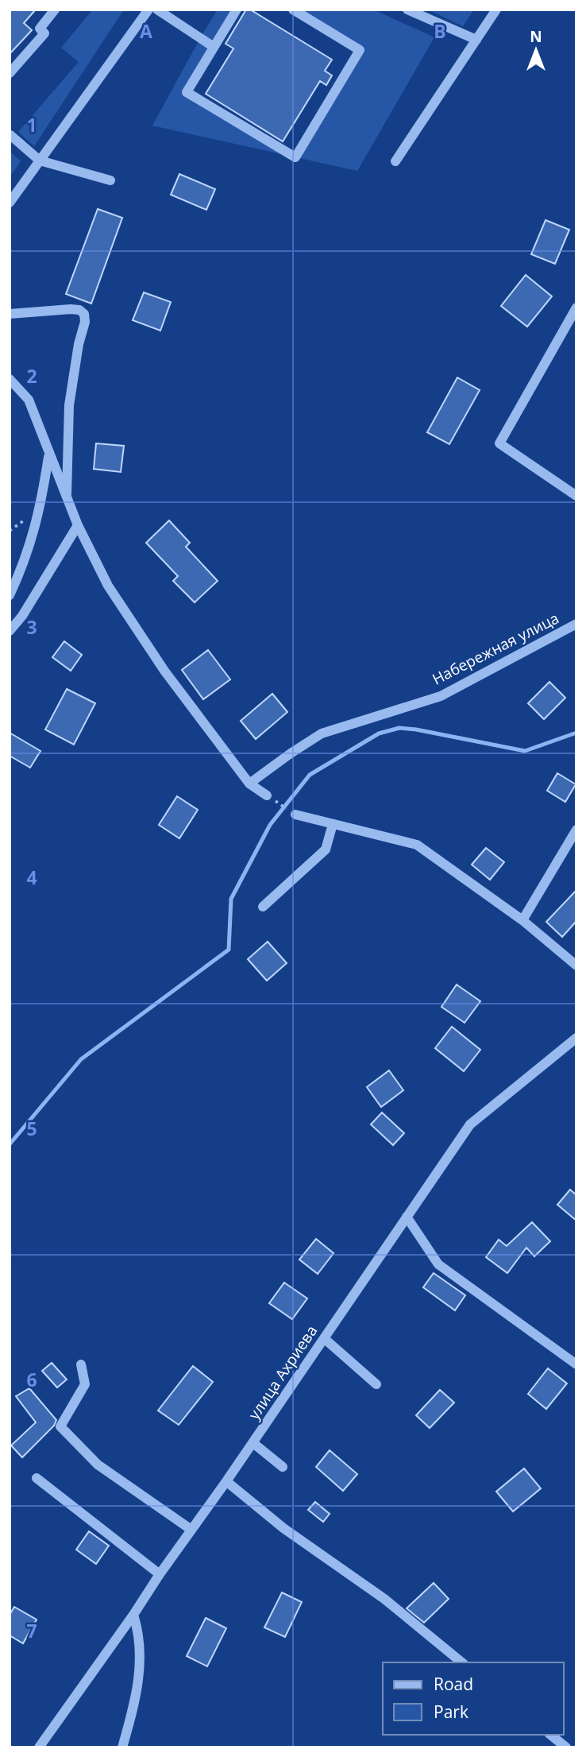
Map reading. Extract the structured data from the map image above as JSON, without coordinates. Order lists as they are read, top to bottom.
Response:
{
  "streets": {
    "street": ["Набережная улица", "улица Ахриева"]
  },
  "legend": ["Road", "Park"],
  "north": "top",
  "grid": {
    "columns": ["A", "B"],
    "rows": [
      "1",
      "2",
      "3",
      "4",
      "5",
      "6",
      "7"
    ]
  }
}
